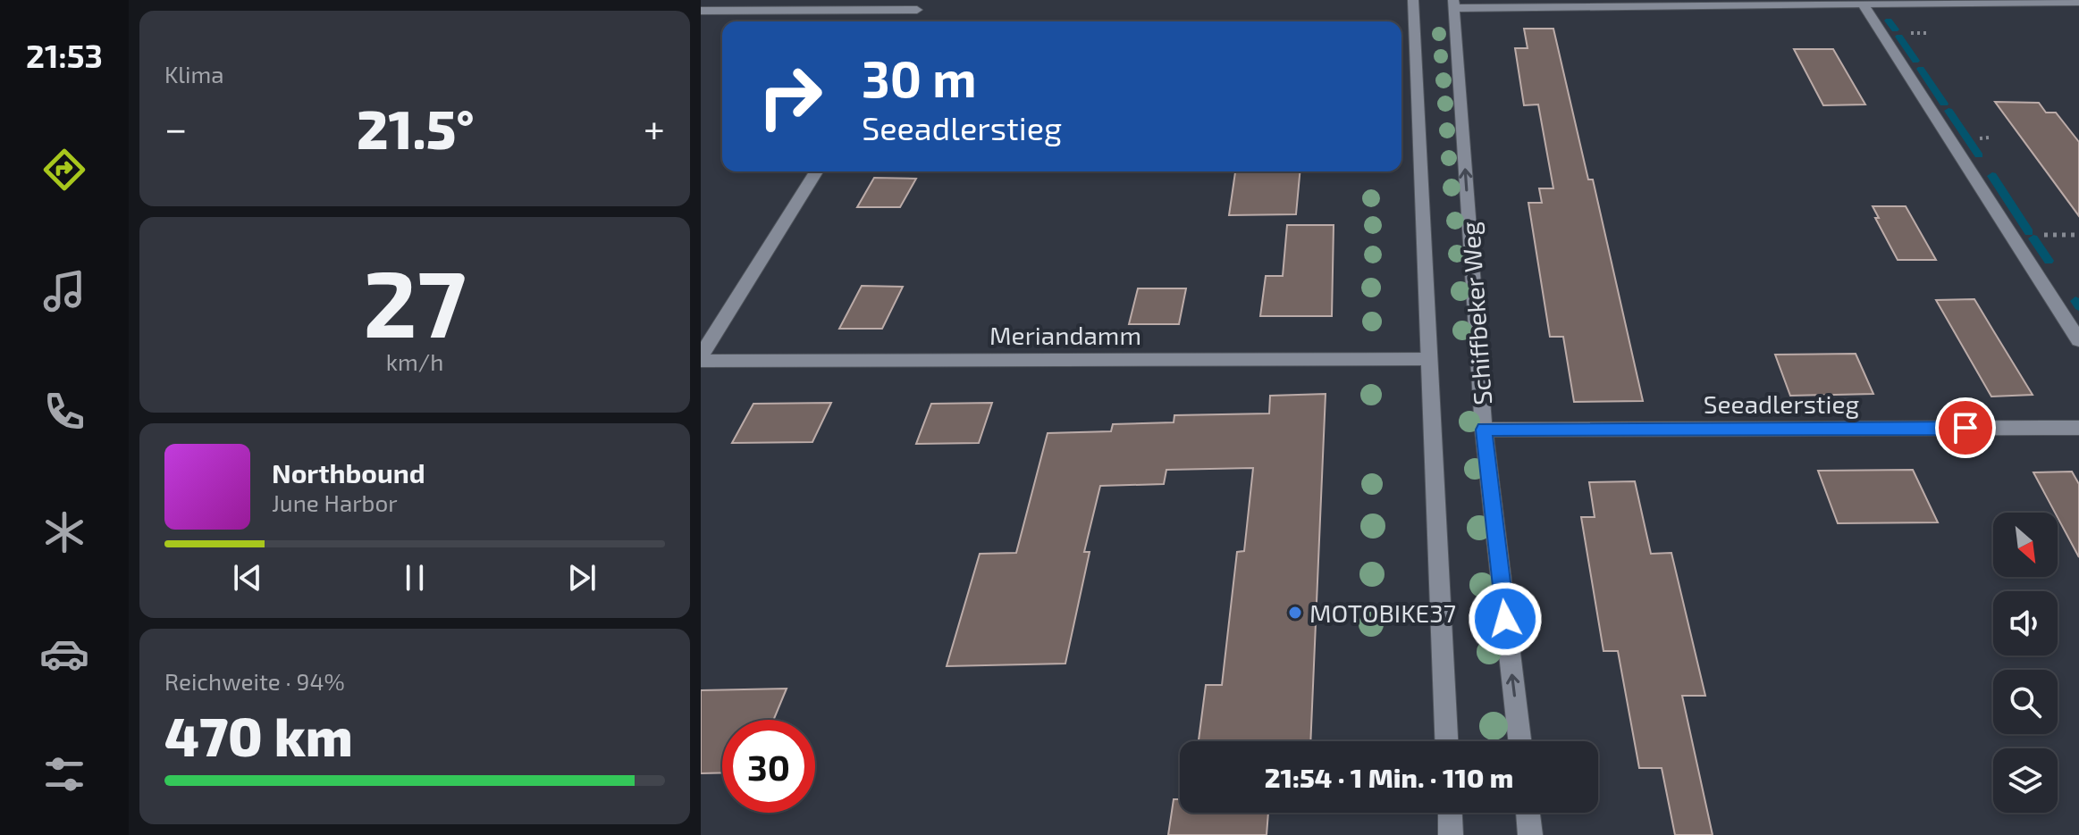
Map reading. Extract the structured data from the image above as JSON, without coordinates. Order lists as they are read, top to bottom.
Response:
{
  "streets": {
    "street": ["Schiffbeker Weg", "Meriandamm", "Seeadlerstieg"]
  },
  "crossings": [
    ["Schiffbeker Weg", "Meriandamm"],
    ["Schiffbeker Weg", "Seeadlerstieg"]
  ],
  "places": ["MOTOBIKE37"],
  "north": "bottom right",
  "page": {
    "tabs": "21:53",
    "tile": [
      "Klima",
      ["27", "km/h"],
      ["Reichweite · 94%", "470 km"]
    ],
    "turn": ["30 m", "Seeadlerstieg"],
    "heat": ["−", "21.5°", "+"],
    "song": ["Northbound", "June Harbor"],
    "limit": "30",
    "trip": "21:54 · 1 Min. · 110 m"
  }
}
